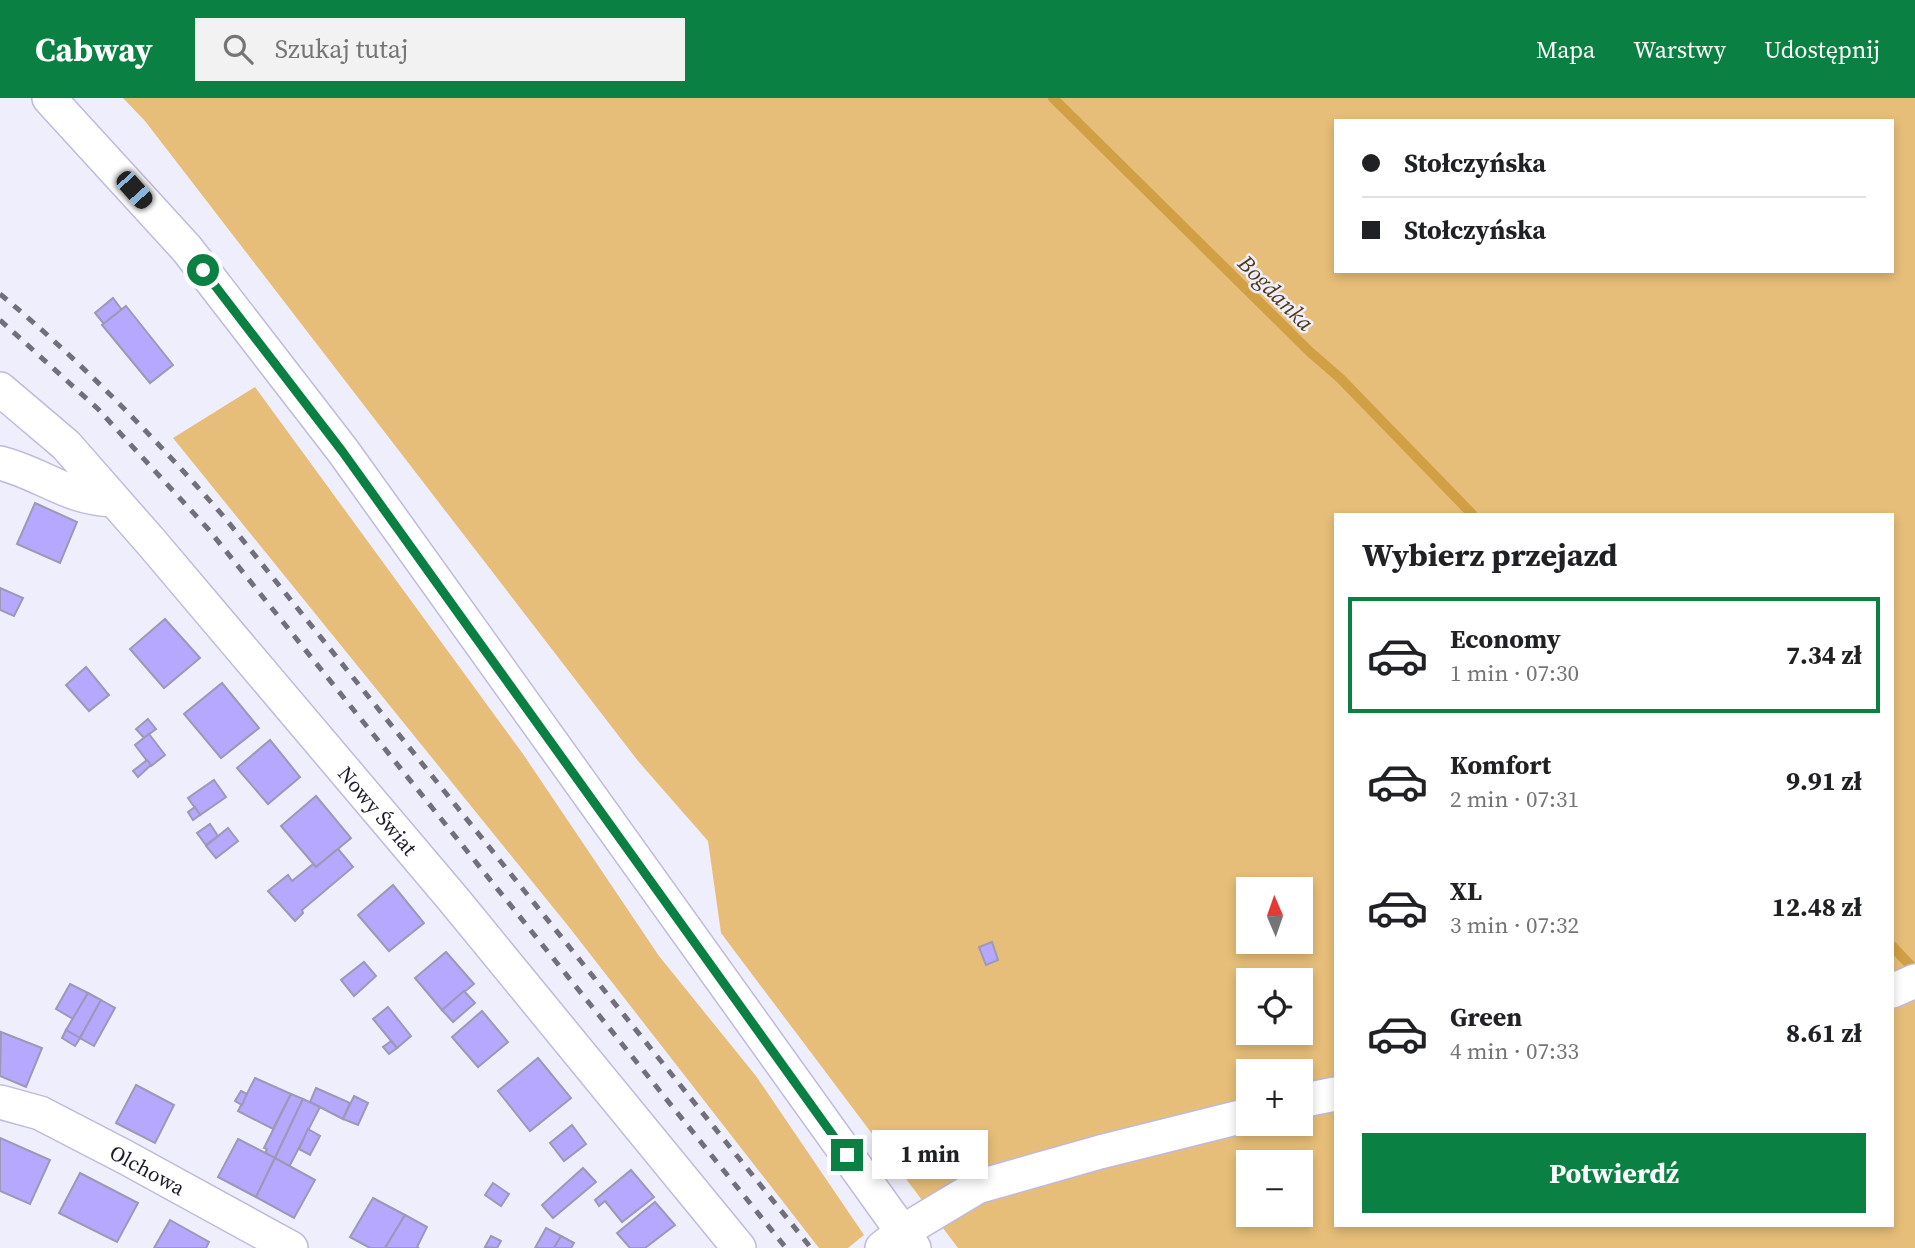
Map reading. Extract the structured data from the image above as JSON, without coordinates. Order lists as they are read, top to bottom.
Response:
{
  "streets": {
    "street": ["Nowy Świat", "Olchowa"]
  },
  "water": ["Bogdanka"],
  "north": "top",
  "page": {
    "header": "Cabway",
    "search": "Szukaj tutaj",
    "nav": ["Mapa", "Warstwy", "Udostępnij"],
    "banner": ["Stołczyńska", "Stołczyńska"],
    "heading": "Wybierz przejazd",
    "list": [
      {
        "name": "Economy",
        "note": "1 min · 07:30",
        "value": "7.34 zł"
      },
      {
        "name": "Komfort",
        "note": "2 min · 07:31",
        "value": "9.91 zł"
      },
      {
        "name": "XL",
        "note": "3 min · 07:32",
        "value": "12.48 zł"
      },
      {
        "name": "Green",
        "note": "4 min · 07:33",
        "value": "8.61 zł"
      }
    ],
    "map_buttons": ["+", "−"],
    "buttons": "Potwierdź",
    "bubble": "1 min"
  }
}
